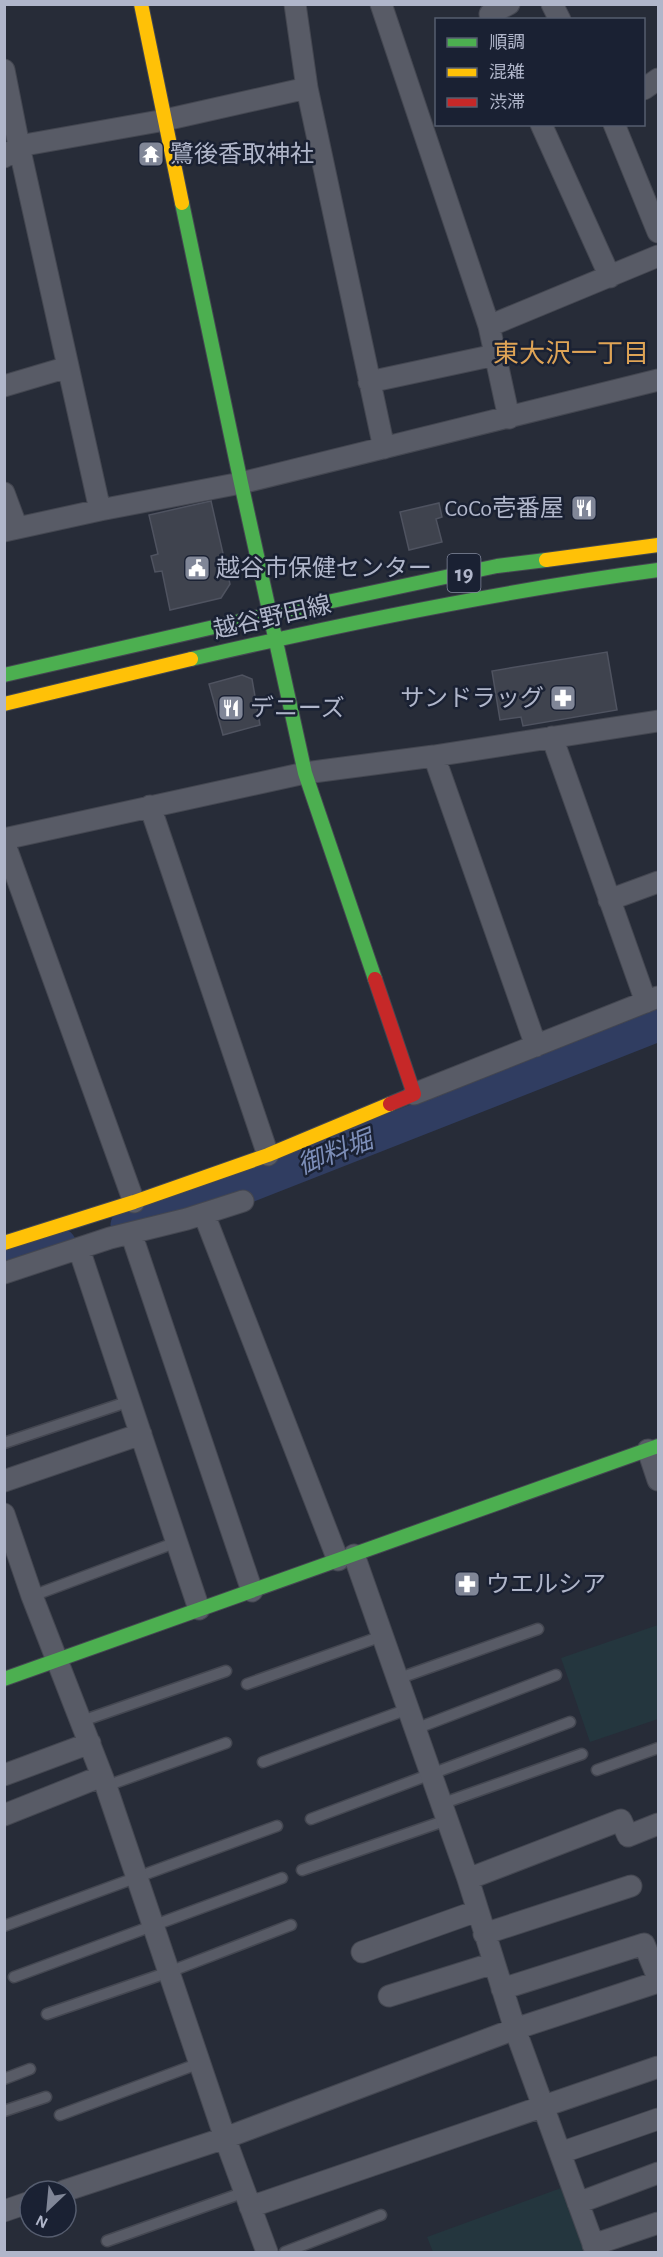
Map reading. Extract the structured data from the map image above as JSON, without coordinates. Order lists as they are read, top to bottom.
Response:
{
  "streets": {
    "street": ["19", "越谷野田線"]
  },
  "districts": ["東大沢一丁目"],
  "water": ["御料堀"],
  "places": {
    "temple": ["鷺後香取神社"],
    "restaurant": ["CoCo壱番屋", "デニーズ"],
    "public building": ["越谷市保健センター"],
    "pharmacy": ["サンドラッグ", "ウエルシア"]
  },
  "legend": ["順調", "混雑", "渋滞"],
  "north": "bottom left"
}
